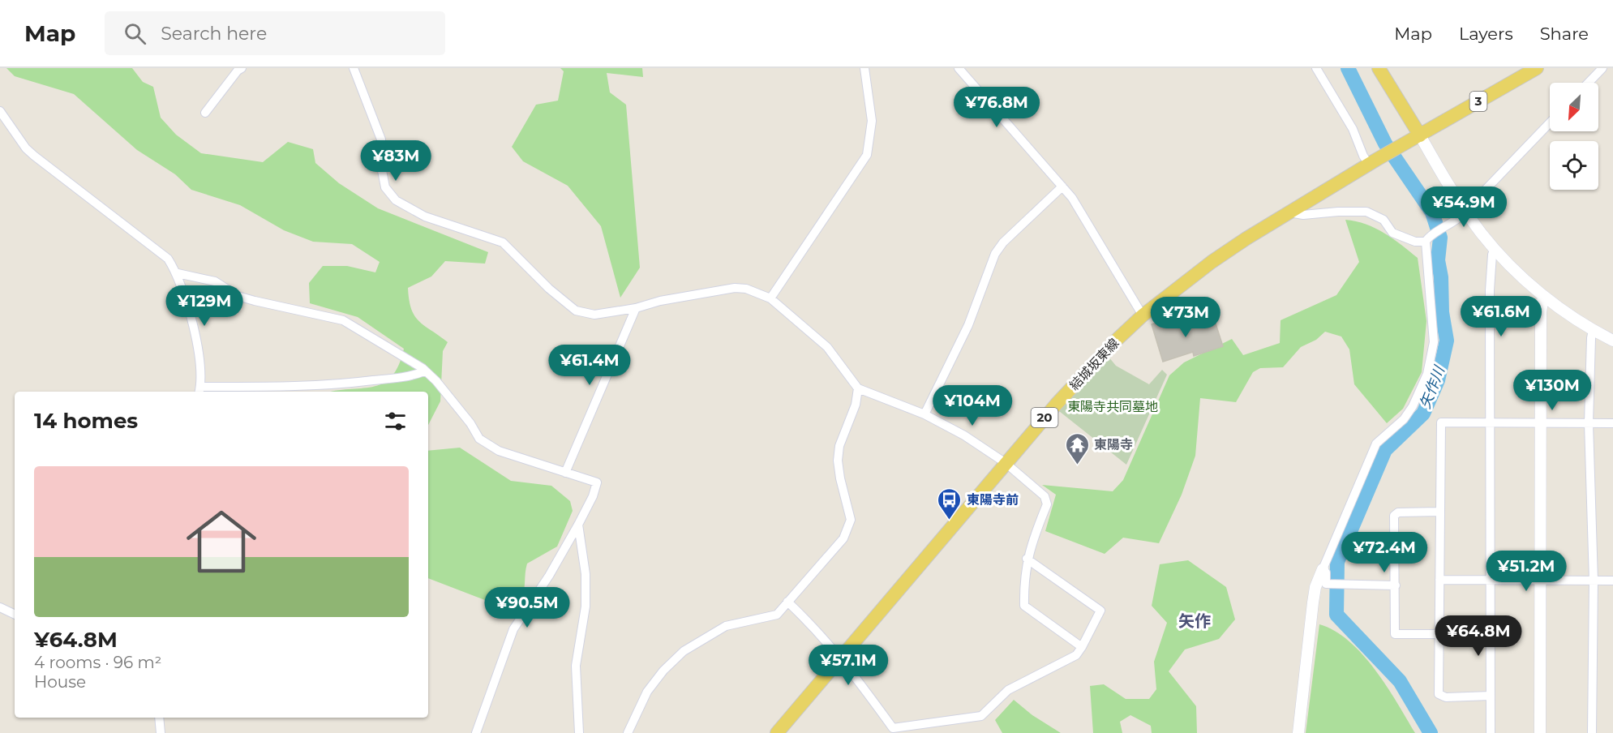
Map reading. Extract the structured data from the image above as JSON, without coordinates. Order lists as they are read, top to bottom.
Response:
{
  "streets": {
    "main road": ["3", "結城坂東線", "20"]
  },
  "crossings": [
    ["3", "結城坂東線"]
  ],
  "districts": ["矢作"],
  "water": ["矢作川"],
  "parks": ["東陽寺共同墓地"],
  "places": {
    "temple": ["東陽寺"],
    "bus stop": ["東陽寺前"]
  },
  "north": "bottom left",
  "page": {
    "header": "Map",
    "search": "Search here",
    "nav": ["Map", "Layers", "Share"],
    "price": [
      "¥76.8M",
      "¥83M",
      "¥54.9M",
      "¥129M",
      "¥61.6M",
      "¥73M",
      "¥61.4M",
      "¥130M",
      "¥104M",
      "¥72.4M",
      "¥51.2M",
      "¥90.5M",
      "¥64.8M",
      "¥57.1M"
    ],
    "heading": "14 homes",
    "list": [
      {
        "name": "¥64.8M",
        "note": "4 rooms · 96 m² · House"
      }
    ]
  }
}
